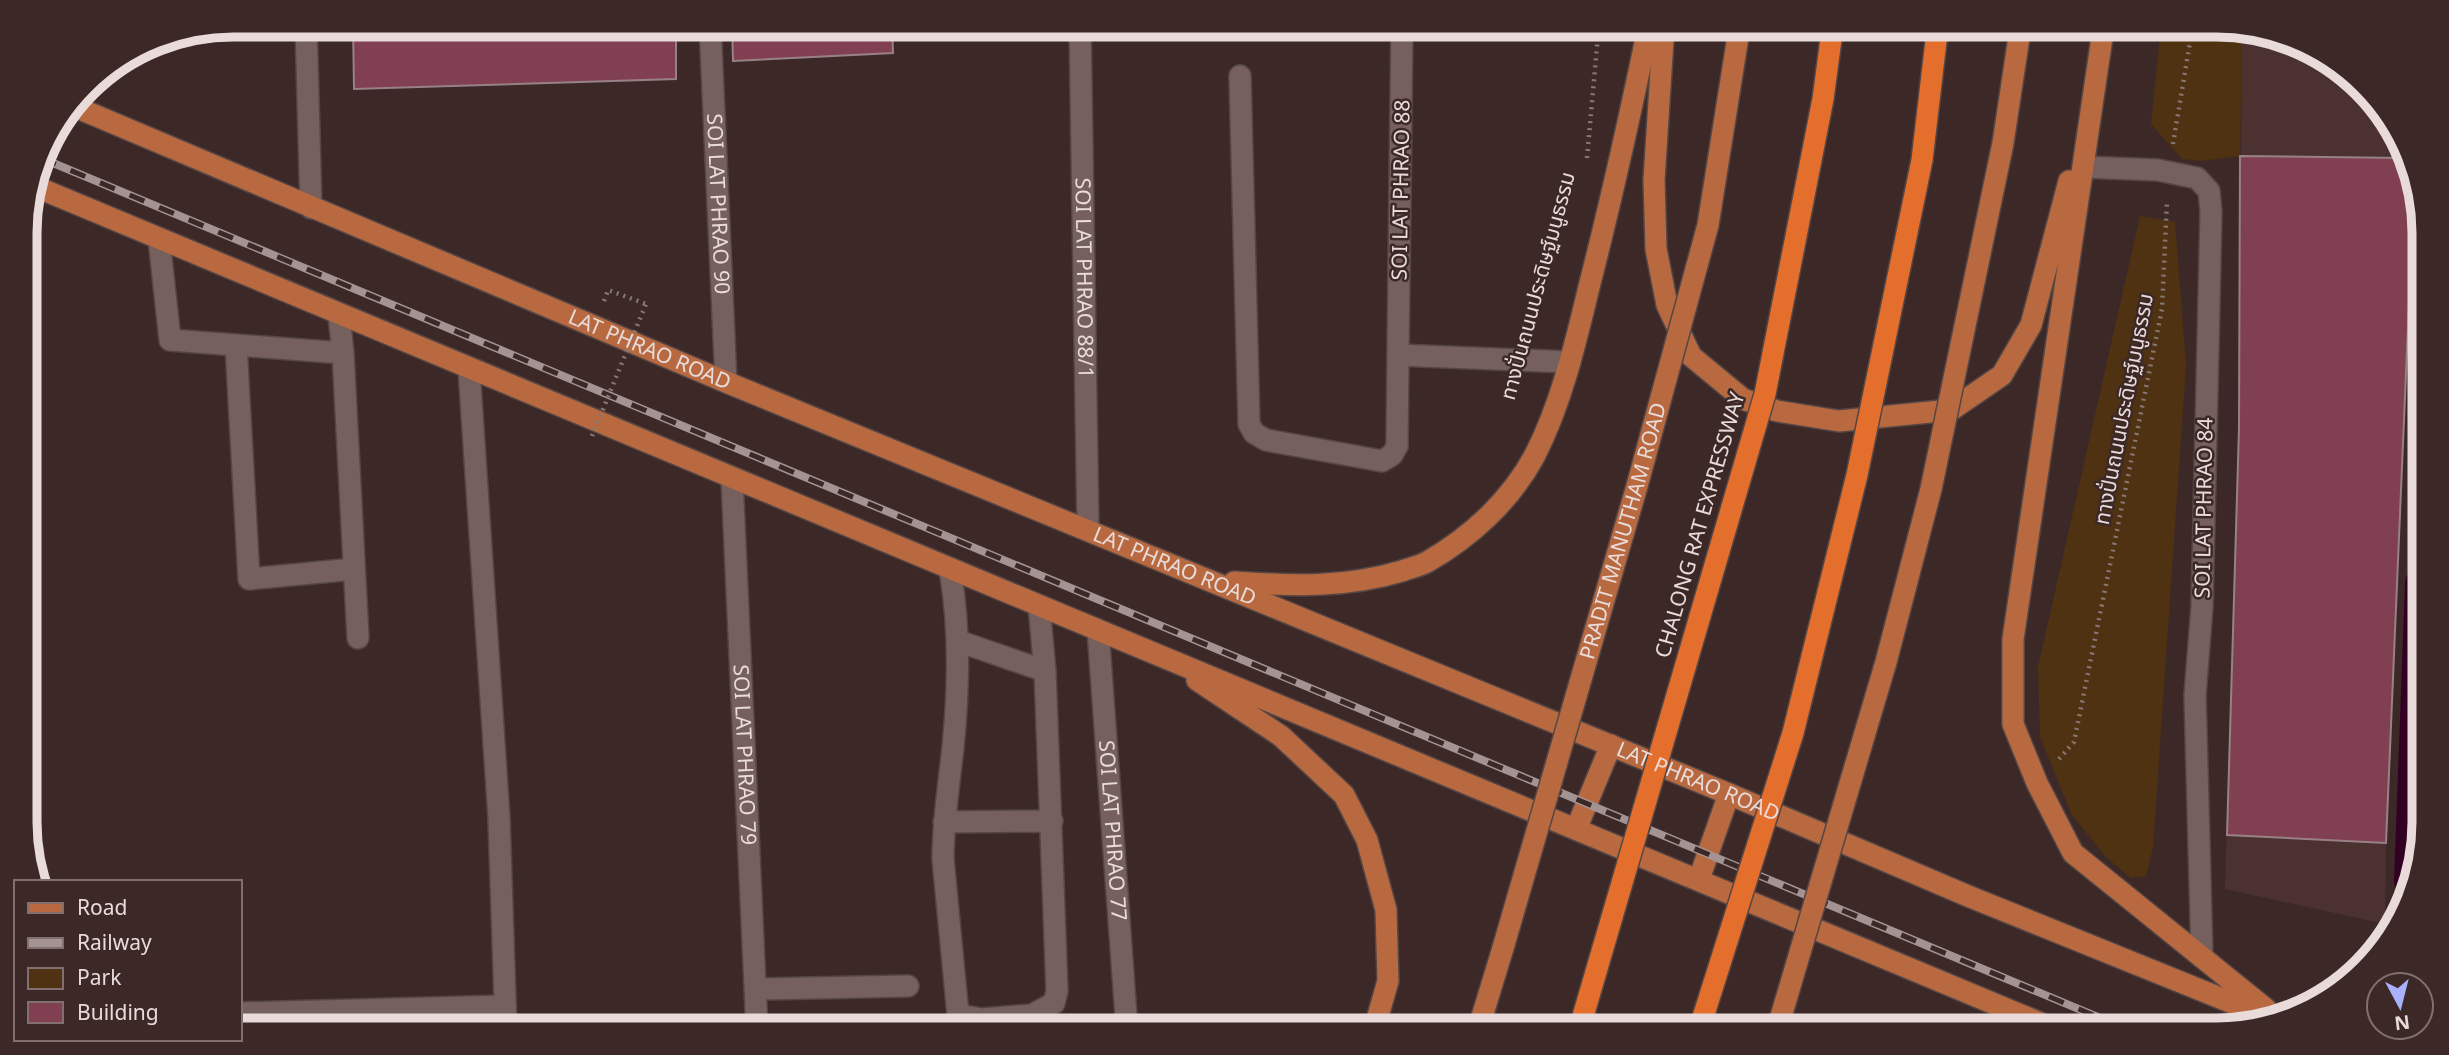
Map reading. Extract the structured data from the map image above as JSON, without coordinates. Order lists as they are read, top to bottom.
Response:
{
  "streets": {
    "highway": ["CHALONG RAT EXPRESSWAY"],
    "main road": ["LAT PHRAO ROAD", "PRADIT MANUTHAM ROAD"],
    "street": [
      "SOI LAT PHRAO 88",
      "SOI LAT PHRAO 90",
      "SOI LAT PHRAO 88/1",
      "SOI LAT PHRAO 84",
      "SOI LAT PHRAO 79",
      "SOI LAT PHRAO 77"
    ],
    "path": ["ทางปั่นถนนประดิษฐ์มนูธรรม"]
  },
  "crossings": [
    ["SOI LAT PHRAO 90", "LAT PHRAO ROAD"],
    ["SOI LAT PHRAO 88/1", "LAT PHRAO ROAD"],
    ["ทางปั่นถนนประดิษฐ์มนูธรรม", "SOI LAT PHRAO 84"]
  ],
  "legend": [
    "Road",
    "Railway",
    "Park",
    "Building"
  ],
  "north": "bottom"
}
